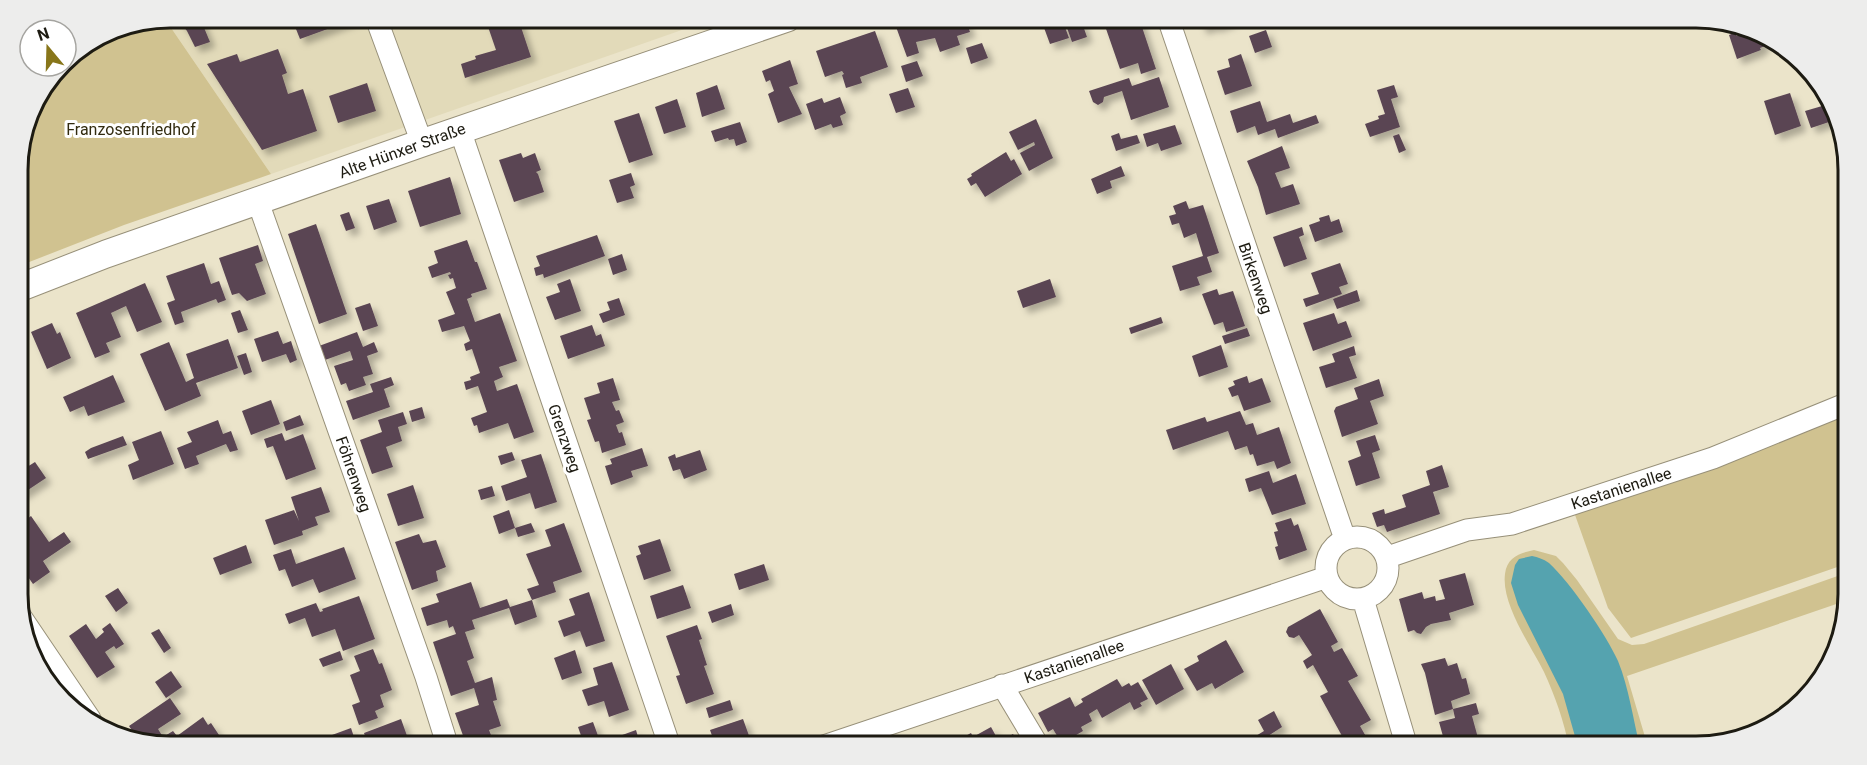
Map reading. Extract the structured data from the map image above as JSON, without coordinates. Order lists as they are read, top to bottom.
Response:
{
  "streets": {
    "street": [
      "Alte Hünxer Straße",
      "Birkenweg",
      "Grenzweg",
      "Föhrenweg",
      "Kastanienallee"
    ]
  },
  "crossings": [
    ["Alte Hünxer Straße", "Grenzweg"],
    ["Alte Hünxer Straße", "Föhrenweg"],
    ["Birkenweg", "Kastanienallee"]
  ],
  "parks": ["Franzosenfriedhof"],
  "north": "top"
}
